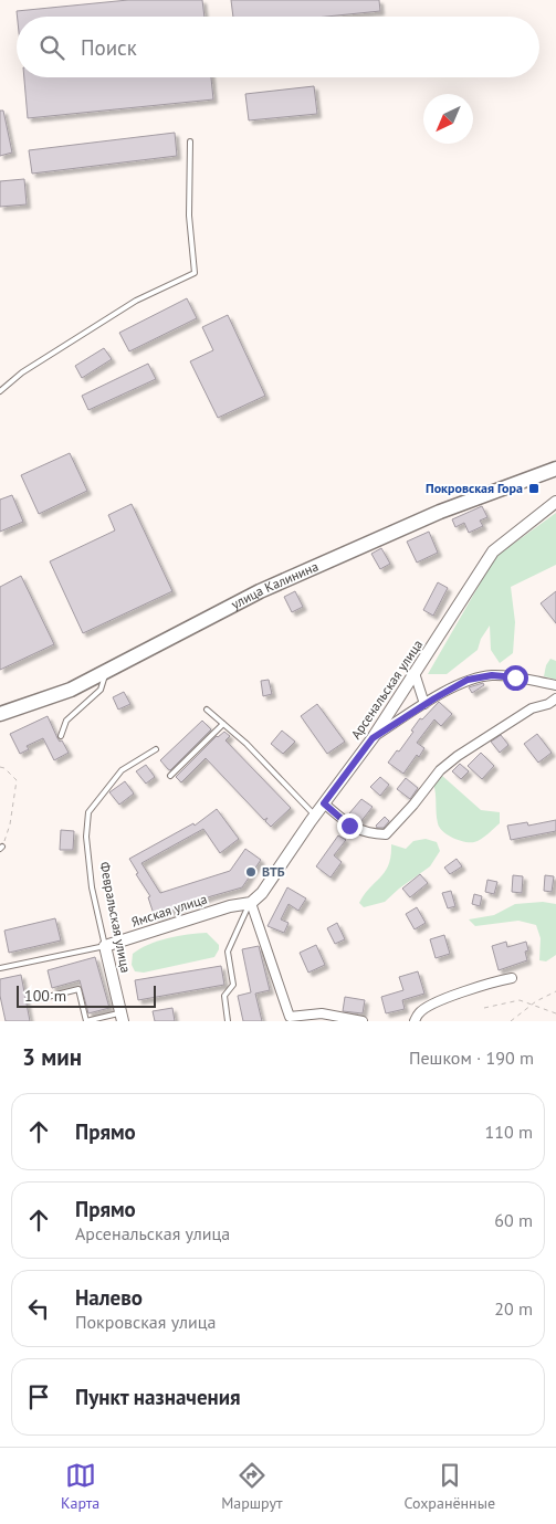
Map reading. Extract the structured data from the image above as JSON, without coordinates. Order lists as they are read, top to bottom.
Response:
{
  "streets": {
    "main road": ["улица Калинина"],
    "street": ["Арсенальская улица", "Ямская улица", "Февральская улица"]
  },
  "crossings": [
    ["Арсенальская улица", "Ямская улица"],
    ["Ямская улица", "Февральская улица"]
  ],
  "places": {
    "transit": ["Покровская Гора"],
    "other": ["ВТБ"]
  },
  "scale_bar": "100 m",
  "north": "bottom left",
  "page": {
    "search": "Поиск",
    "scale": "100 m",
    "heading": ["3 мин", "Пешком · 190 m"],
    "list": [
      ["Прямо", "110 m"],
      ["Прямо", "Арсенальская улица", "60 m"],
      ["Налево", "Покровская улица", "20 m"],
      "Пункт назначения"
    ],
    "nav": ["Карта", "Маршрут", "Сохранённые"]
  }
}
